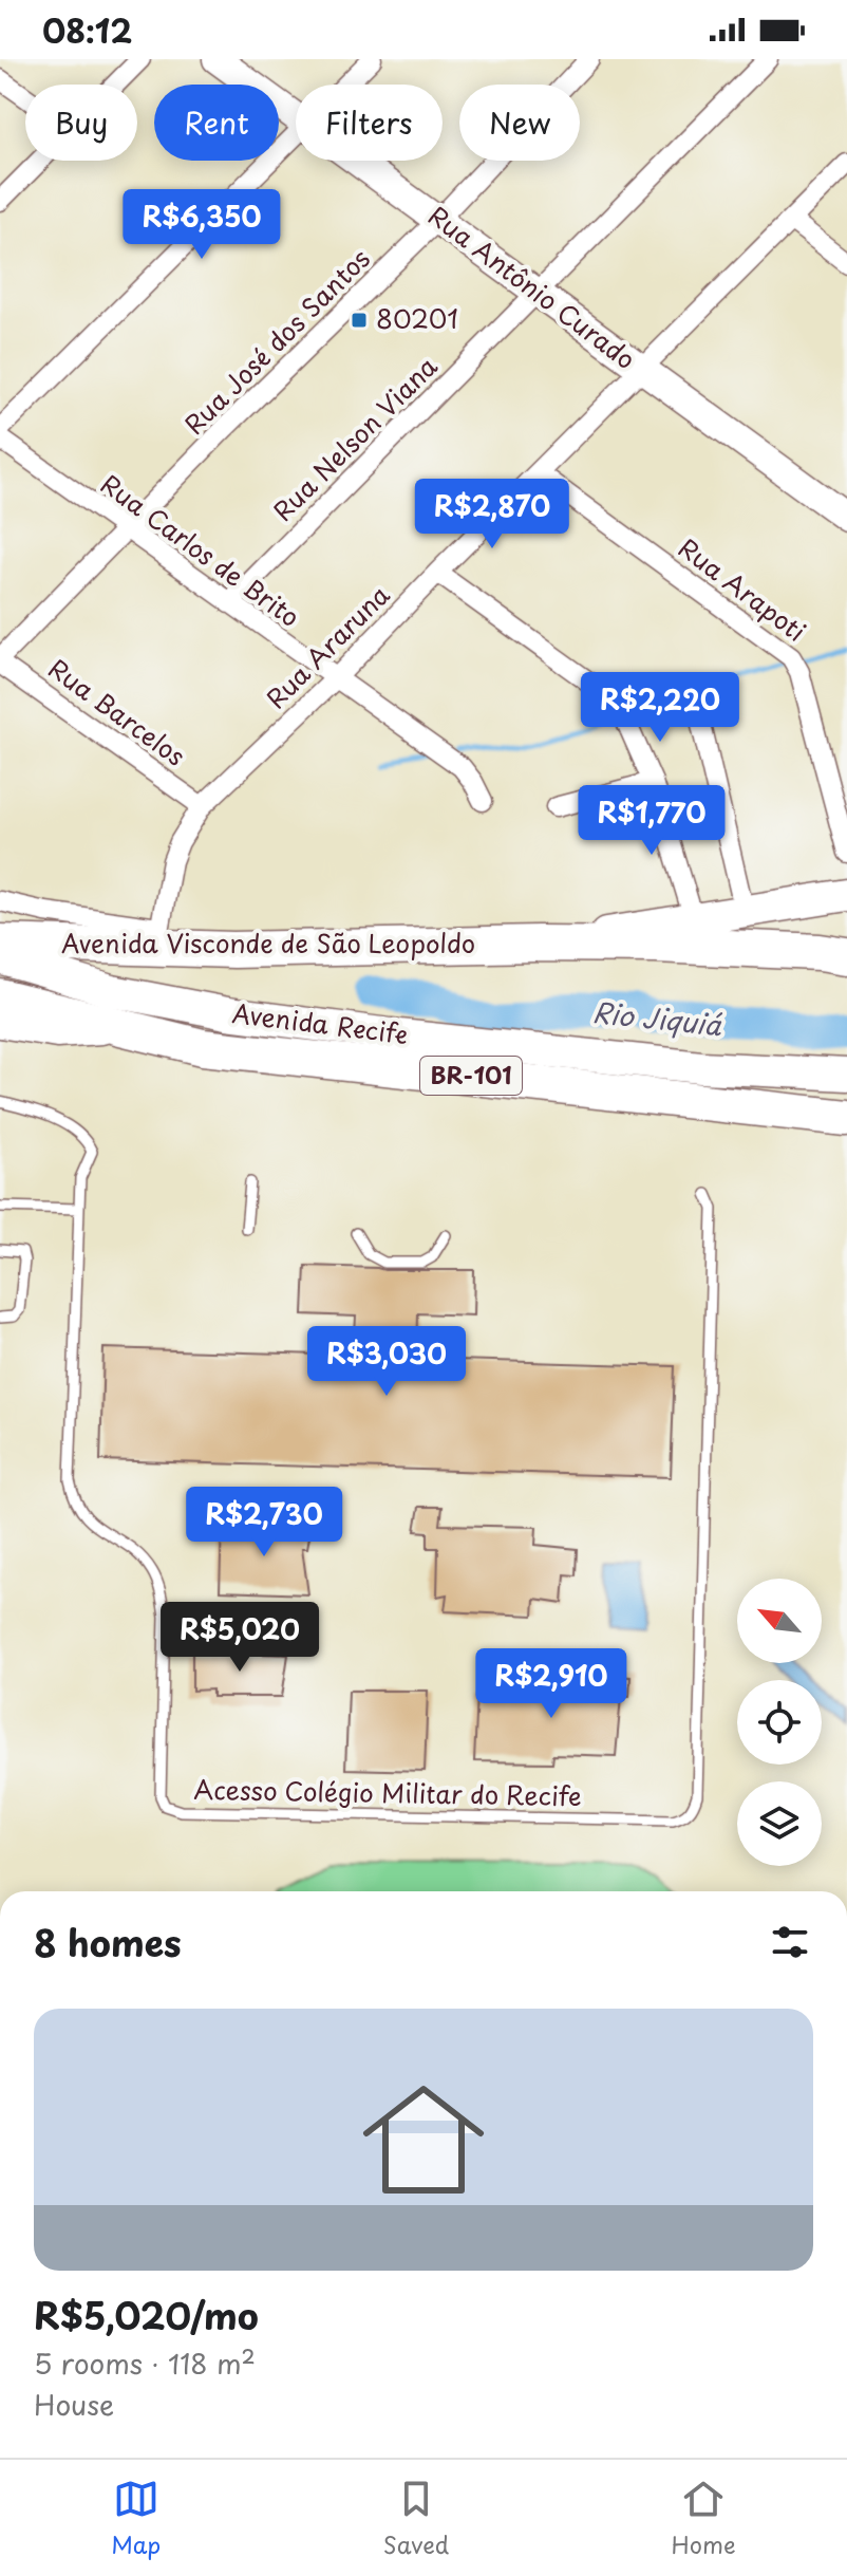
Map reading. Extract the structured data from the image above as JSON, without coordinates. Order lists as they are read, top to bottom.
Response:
{
  "streets": {
    "highway": ["Avenida Visconde de São Leopoldo", "BR-101"],
    "main road": ["Avenida Recife"],
    "street": [
      "Rua Antônio Curado",
      "Rua José dos Santos",
      "Rua Nelson Viana",
      "Rua Carlos de Brito",
      "Rua Arapoti",
      "Rua Araruna",
      "Rua Barcelos"
    ],
    "lane": ["Acesso Colégio Militar do Recife"]
  },
  "crossings": [
    ["Rua Antônio Curado", "Rua José dos Santos"],
    ["Rua Antônio Curado", "Rua Nelson Viana"],
    ["Rua Antônio Curado", "Rua Araruna"],
    ["Rua José dos Santos", "Rua Carlos de Brito"],
    ["Rua José dos Santos", "Rua Barcelos"],
    ["Rua Nelson Viana", "Rua Carlos de Brito"],
    ["Rua Carlos de Brito", "Rua Araruna"],
    ["Rua Arapoti", "Rua Araruna"],
    ["Rua Araruna", "Rua Barcelos"],
    ["Rua Araruna", "Avenida Visconde de São Leopoldo"]
  ],
  "water": ["Rio Jiquiá"],
  "places": {
    "transit": ["80201"]
  },
  "north": "top left",
  "page": {
    "status": "08:12",
    "chip": [
      "Buy",
      "Rent",
      "Filters",
      "New"
    ],
    "price": [
      "R$6,350",
      "R$2,870",
      "R$2,220",
      "R$1,770",
      "R$3,030",
      "R$2,730",
      "R$5,020",
      "R$2,910"
    ],
    "heading": "8 homes",
    "list": [
      {
        "name": "R$5,020/mo",
        "note": "5 rooms · 118 m² · House"
      }
    ],
    "tabs": ["Map", "Saved", "Home"]
  }
}
